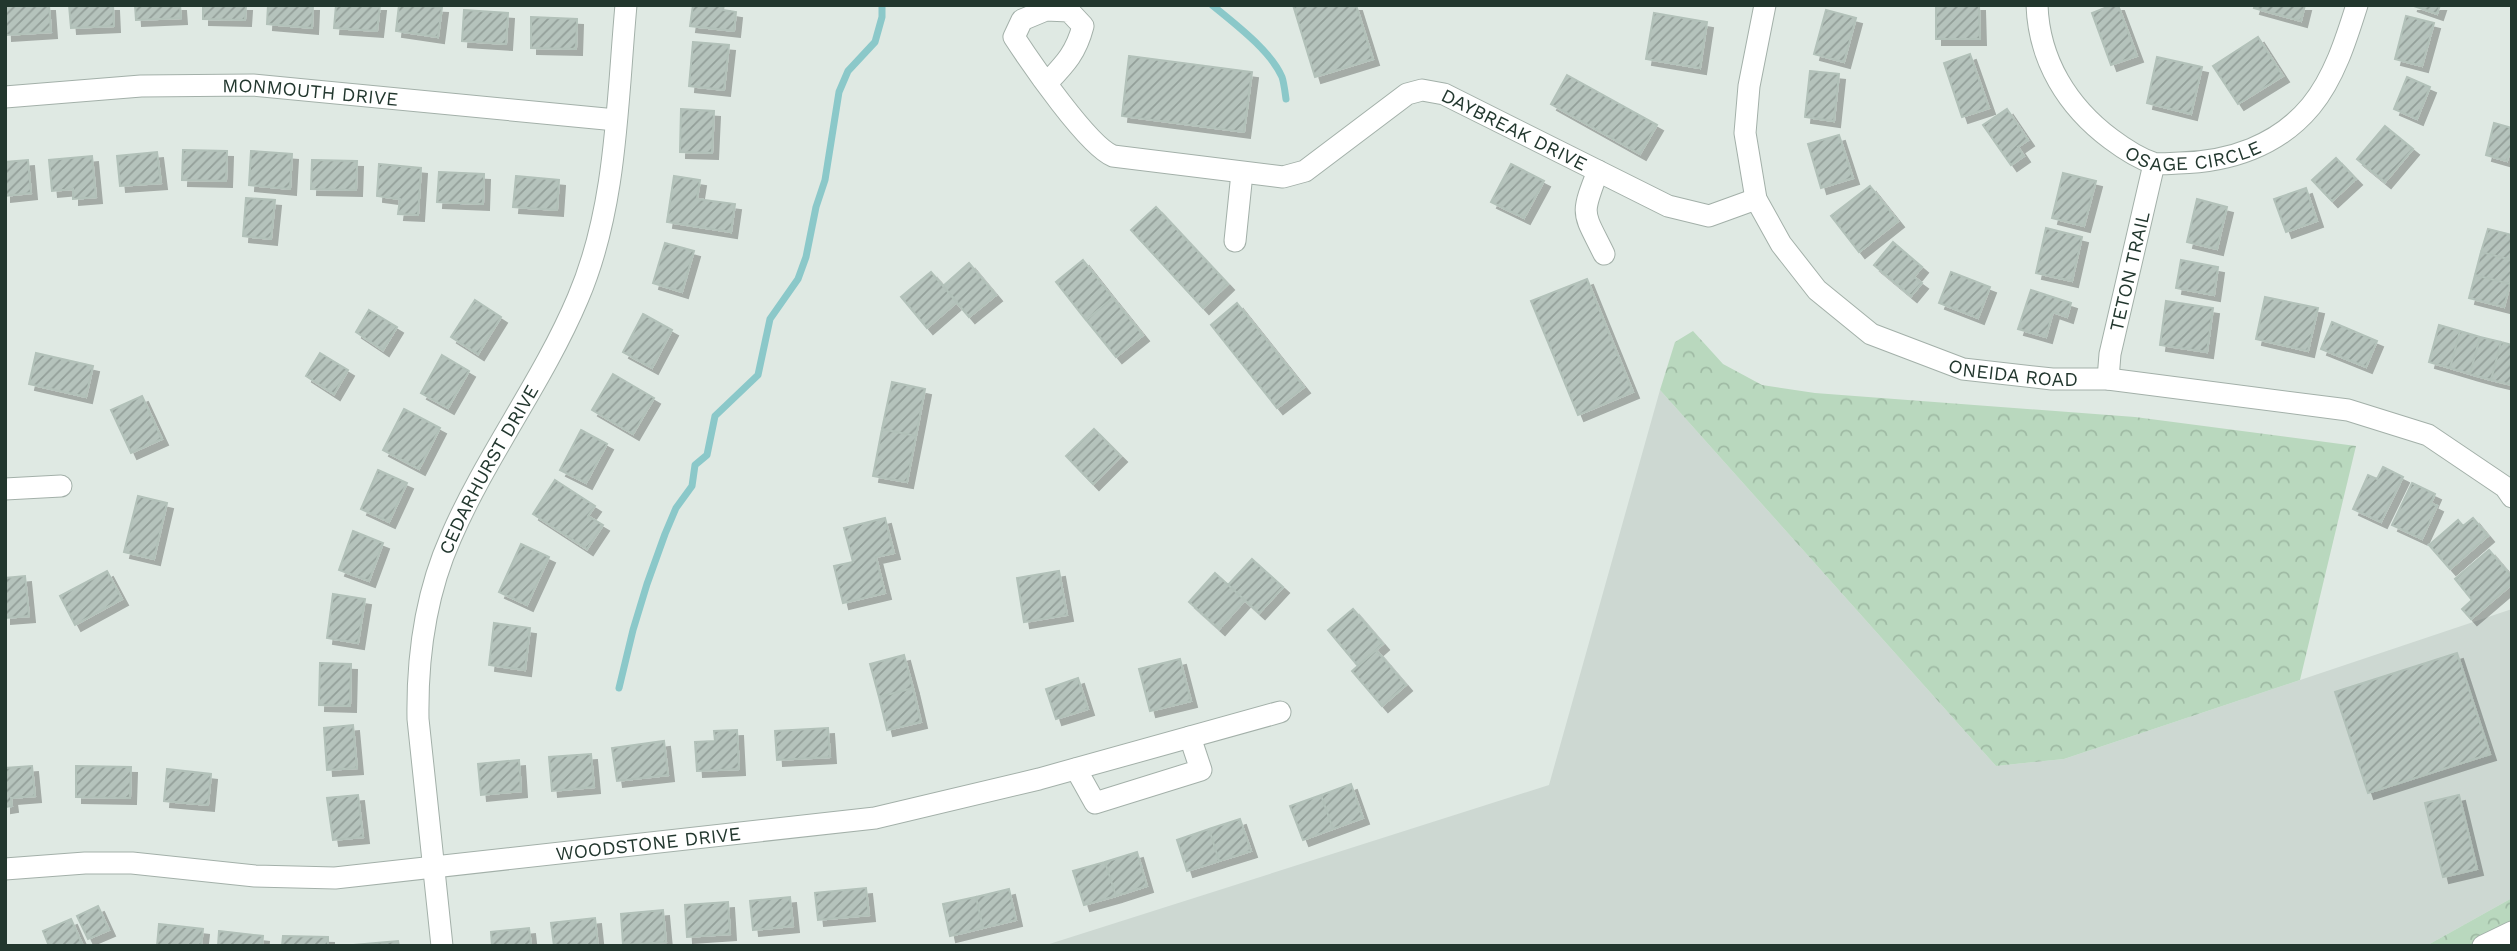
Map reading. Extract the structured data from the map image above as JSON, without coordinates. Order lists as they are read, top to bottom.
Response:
{
  "streets": {
    "street": [
      "MONMOUTH DRIVE",
      "DAYBREAK DRIVE",
      "OSAGE CIRCLE",
      "TETON TRAIL",
      "ONEIDA ROAD",
      "CEDARHURST DRIVE",
      "WOODSTONE DRIVE"
    ]
  },
  "crossings": [
    ["MONMOUTH DRIVE", "CEDARHURST DRIVE"],
    ["DAYBREAK DRIVE", "ONEIDA ROAD"],
    ["OSAGE CIRCLE", "TETON TRAIL"],
    ["TETON TRAIL", "ONEIDA ROAD"],
    ["CEDARHURST DRIVE", "WOODSTONE DRIVE"]
  ]
}
